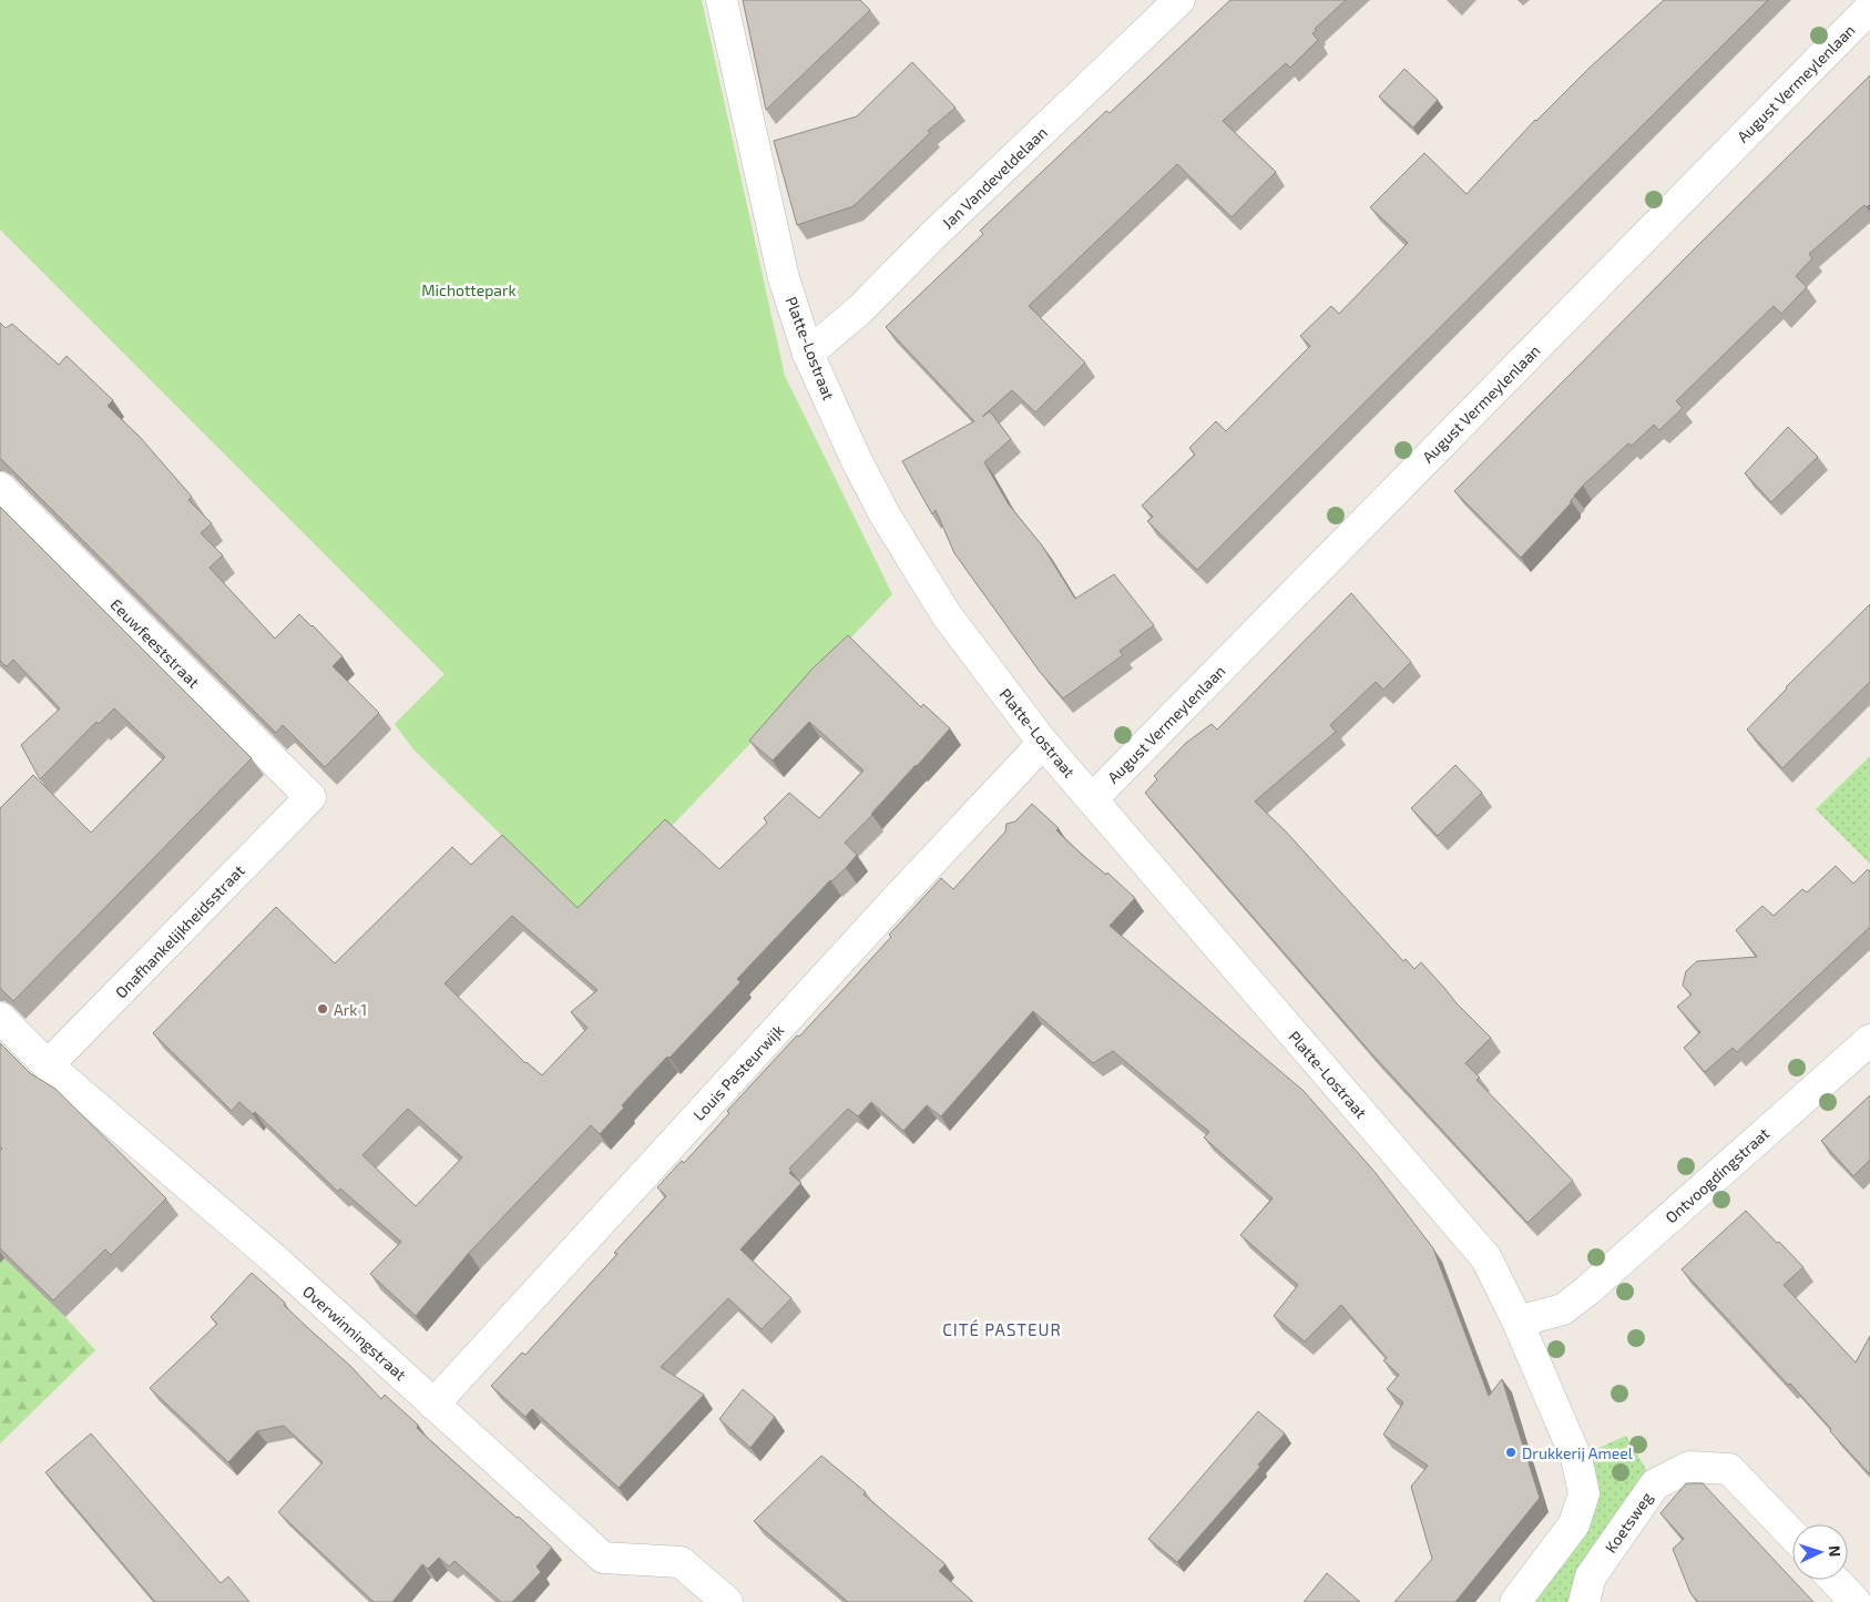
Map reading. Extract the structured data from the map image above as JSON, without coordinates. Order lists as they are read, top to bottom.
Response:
{
  "streets": {
    "street": [
      "August Vermeylenlaan",
      "Jan Vandeveldelaan",
      "Platte-Lostraat",
      "Eeuwfeeststraat",
      "Onafhankelijkheidsstraat",
      "Louis Pasteurwijk",
      "Ontvoogdingstraat",
      "Overwinningstraat",
      "Koetsweg"
    ]
  },
  "crossings": [
    ["August Vermeylenlaan", "Platte-Lostraat"],
    ["Jan Vandeveldelaan", "Platte-Lostraat"],
    ["Platte-Lostraat", "Louis Pasteurwijk"],
    ["Platte-Lostraat", "Ontvoogdingstraat"],
    ["Eeuwfeeststraat", "Onafhankelijkheidsstraat"],
    ["Onafhankelijkheidsstraat", "Overwinningstraat"],
    ["Louis Pasteurwijk", "Overwinningstraat"]
  ],
  "districts": ["CITÉ PASTEUR"],
  "parks": ["Michottepark"],
  "places": ["Ark 1", "Drukkerij Ameel"],
  "north": "right"
}
